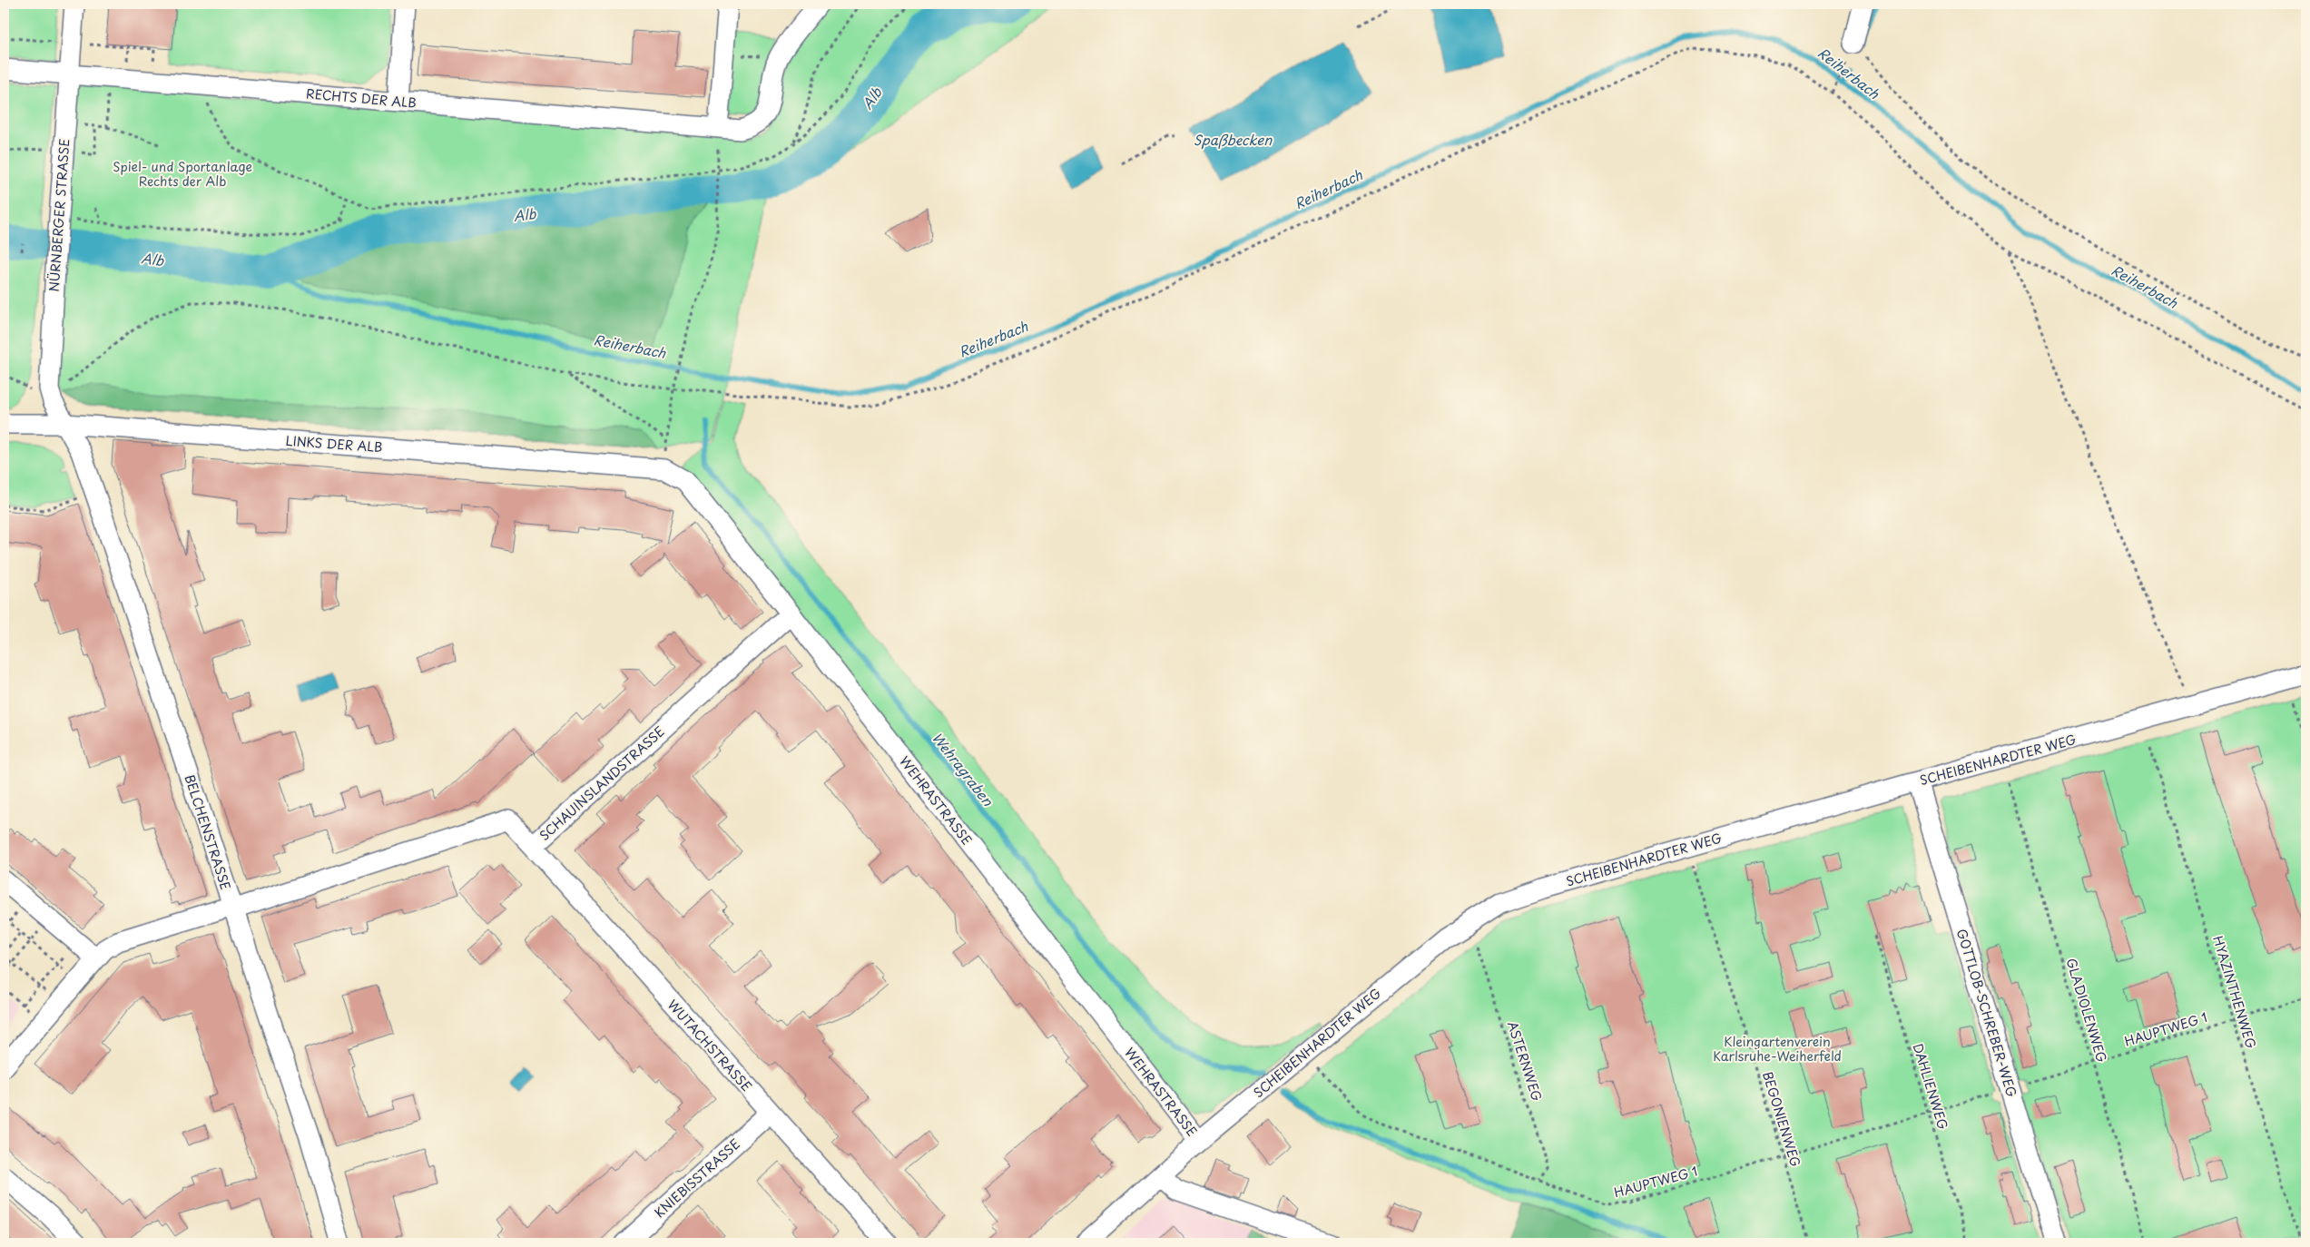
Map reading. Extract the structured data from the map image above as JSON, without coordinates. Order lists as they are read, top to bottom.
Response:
{
  "streets": {
    "street": [
      "RECHTS DER ALB",
      "NÜRNBERGER STRASSE",
      "LINKS DER ALB",
      "SCHEIBENHARDTER WEG",
      "SCHAUINSLANDSTRASSE",
      "WEHRASTRASSE",
      "BELCHENSTRASSE",
      "GOTTLOB-SCHREBER-WEG",
      "WUTACHSTRASSE",
      "KNIEBISSTRASSE"
    ],
    "path": [
      "HYAZINTHENWEG",
      "GLADIOLENWEG",
      "HAUPTWEG 1",
      "ASTERNWEG",
      "DAHLIENWEG",
      "BEGONIENWEG"
    ]
  },
  "crossings": [
    ["RECHTS DER ALB", "NÜRNBERGER STRASSE"],
    ["NÜRNBERGER STRASSE", "LINKS DER ALB"],
    ["NÜRNBERGER STRASSE", "BELCHENSTRASSE"],
    ["LINKS DER ALB", "WEHRASTRASSE"],
    ["LINKS DER ALB", "BELCHENSTRASSE"],
    ["SCHEIBENHARDTER WEG", "WEHRASTRASSE"],
    ["SCHEIBENHARDTER WEG", "GOTTLOB-SCHREBER-WEG"],
    ["SCHAUINSLANDSTRASSE", "WEHRASTRASSE"],
    ["SCHAUINSLANDSTRASSE", "BELCHENSTRASSE"],
    ["SCHAUINSLANDSTRASSE", "WUTACHSTRASSE"],
    ["HYAZINTHENWEG", "HAUPTWEG 1"],
    ["GLADIOLENWEG", "HAUPTWEG 1"],
    ["HAUPTWEG 1", "ASTERNWEG"],
    ["HAUPTWEG 1", "DAHLIENWEG"],
    ["HAUPTWEG 1", "BEGONIENWEG"],
    ["WUTACHSTRASSE", "KNIEBISSTRASSE"]
  ],
  "water": [
    "Reiherbach",
    "Alb",
    "Spaßbecken",
    "Wehragraben"
  ],
  "parks": ["Spiel- und Sportanlage Rechts der Alb", "Kleingartenverein Karlsruhe-Weiherfeld"]
}
